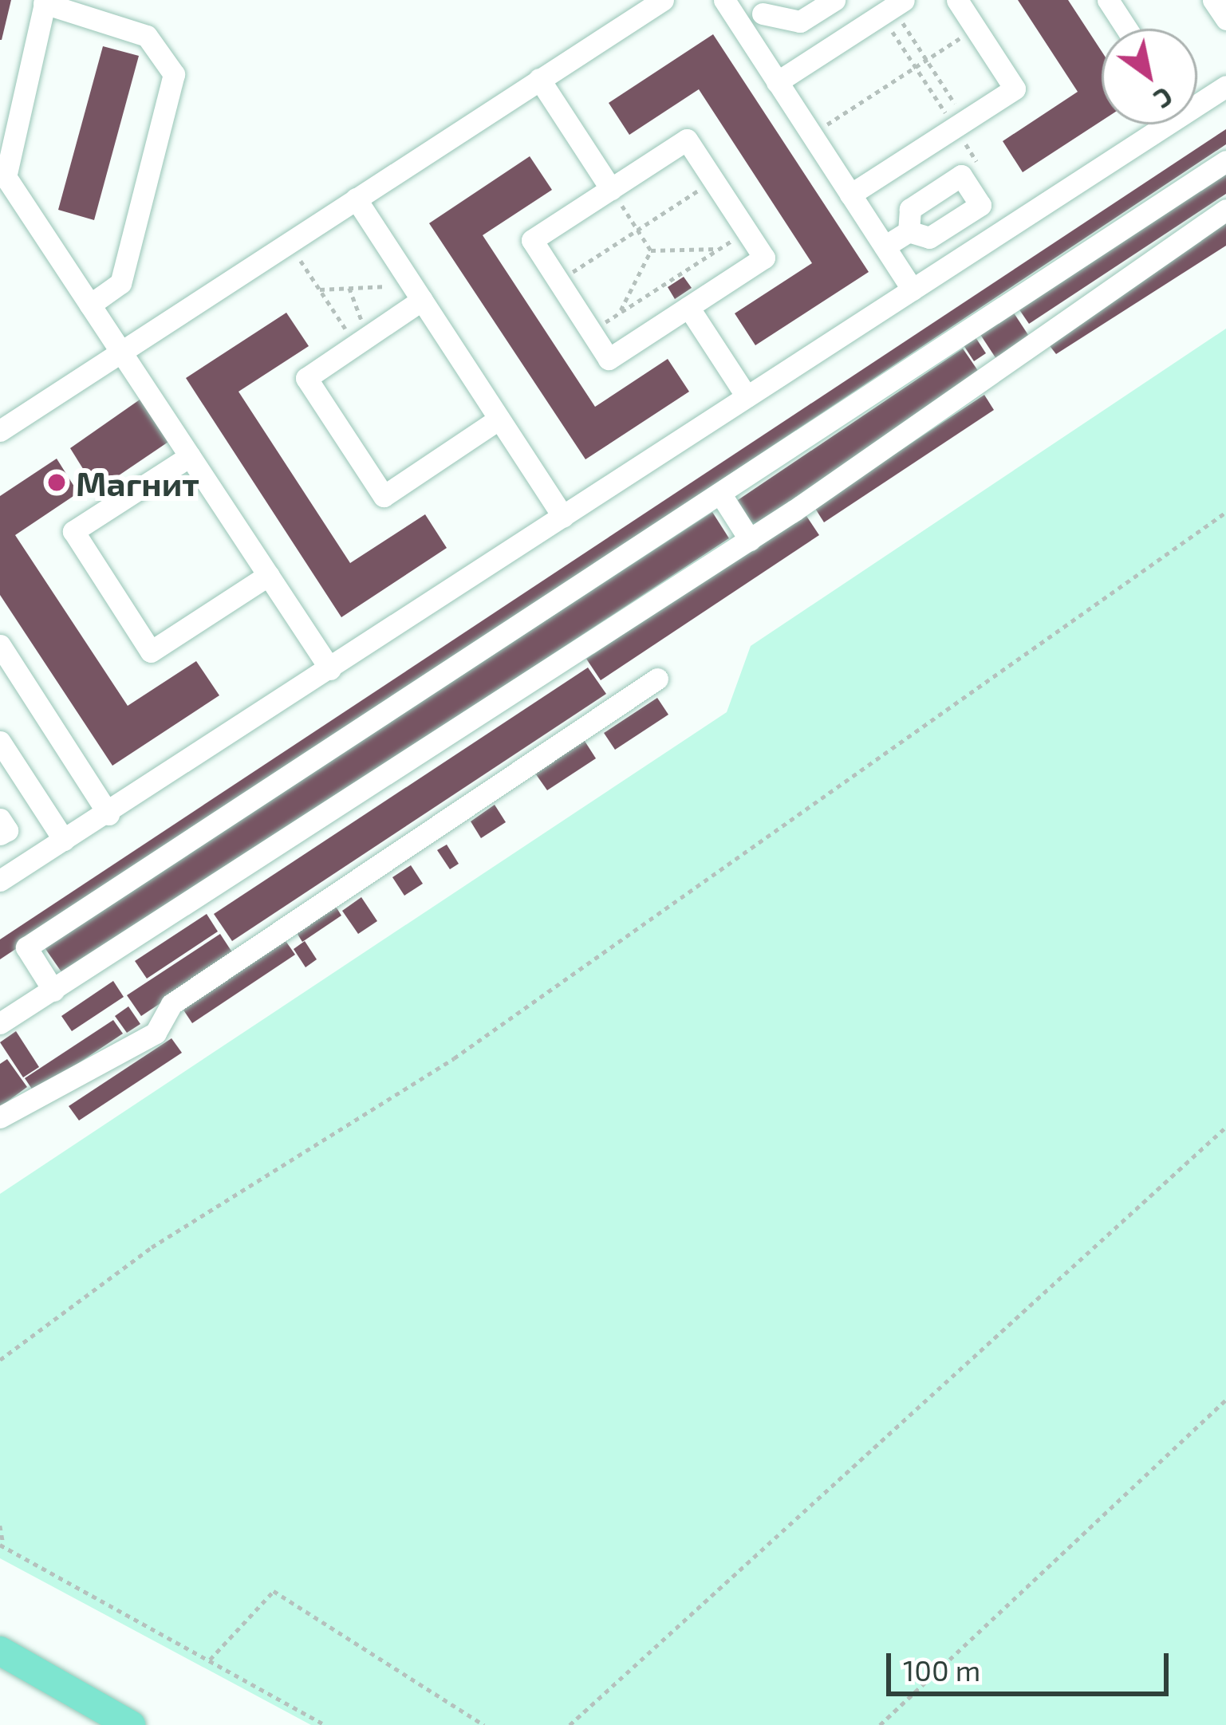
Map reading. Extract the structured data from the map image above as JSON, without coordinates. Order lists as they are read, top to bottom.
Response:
{
  "places": ["Магнит"],
  "scale_bar": "100 m",
  "north": "bottom right"
}
